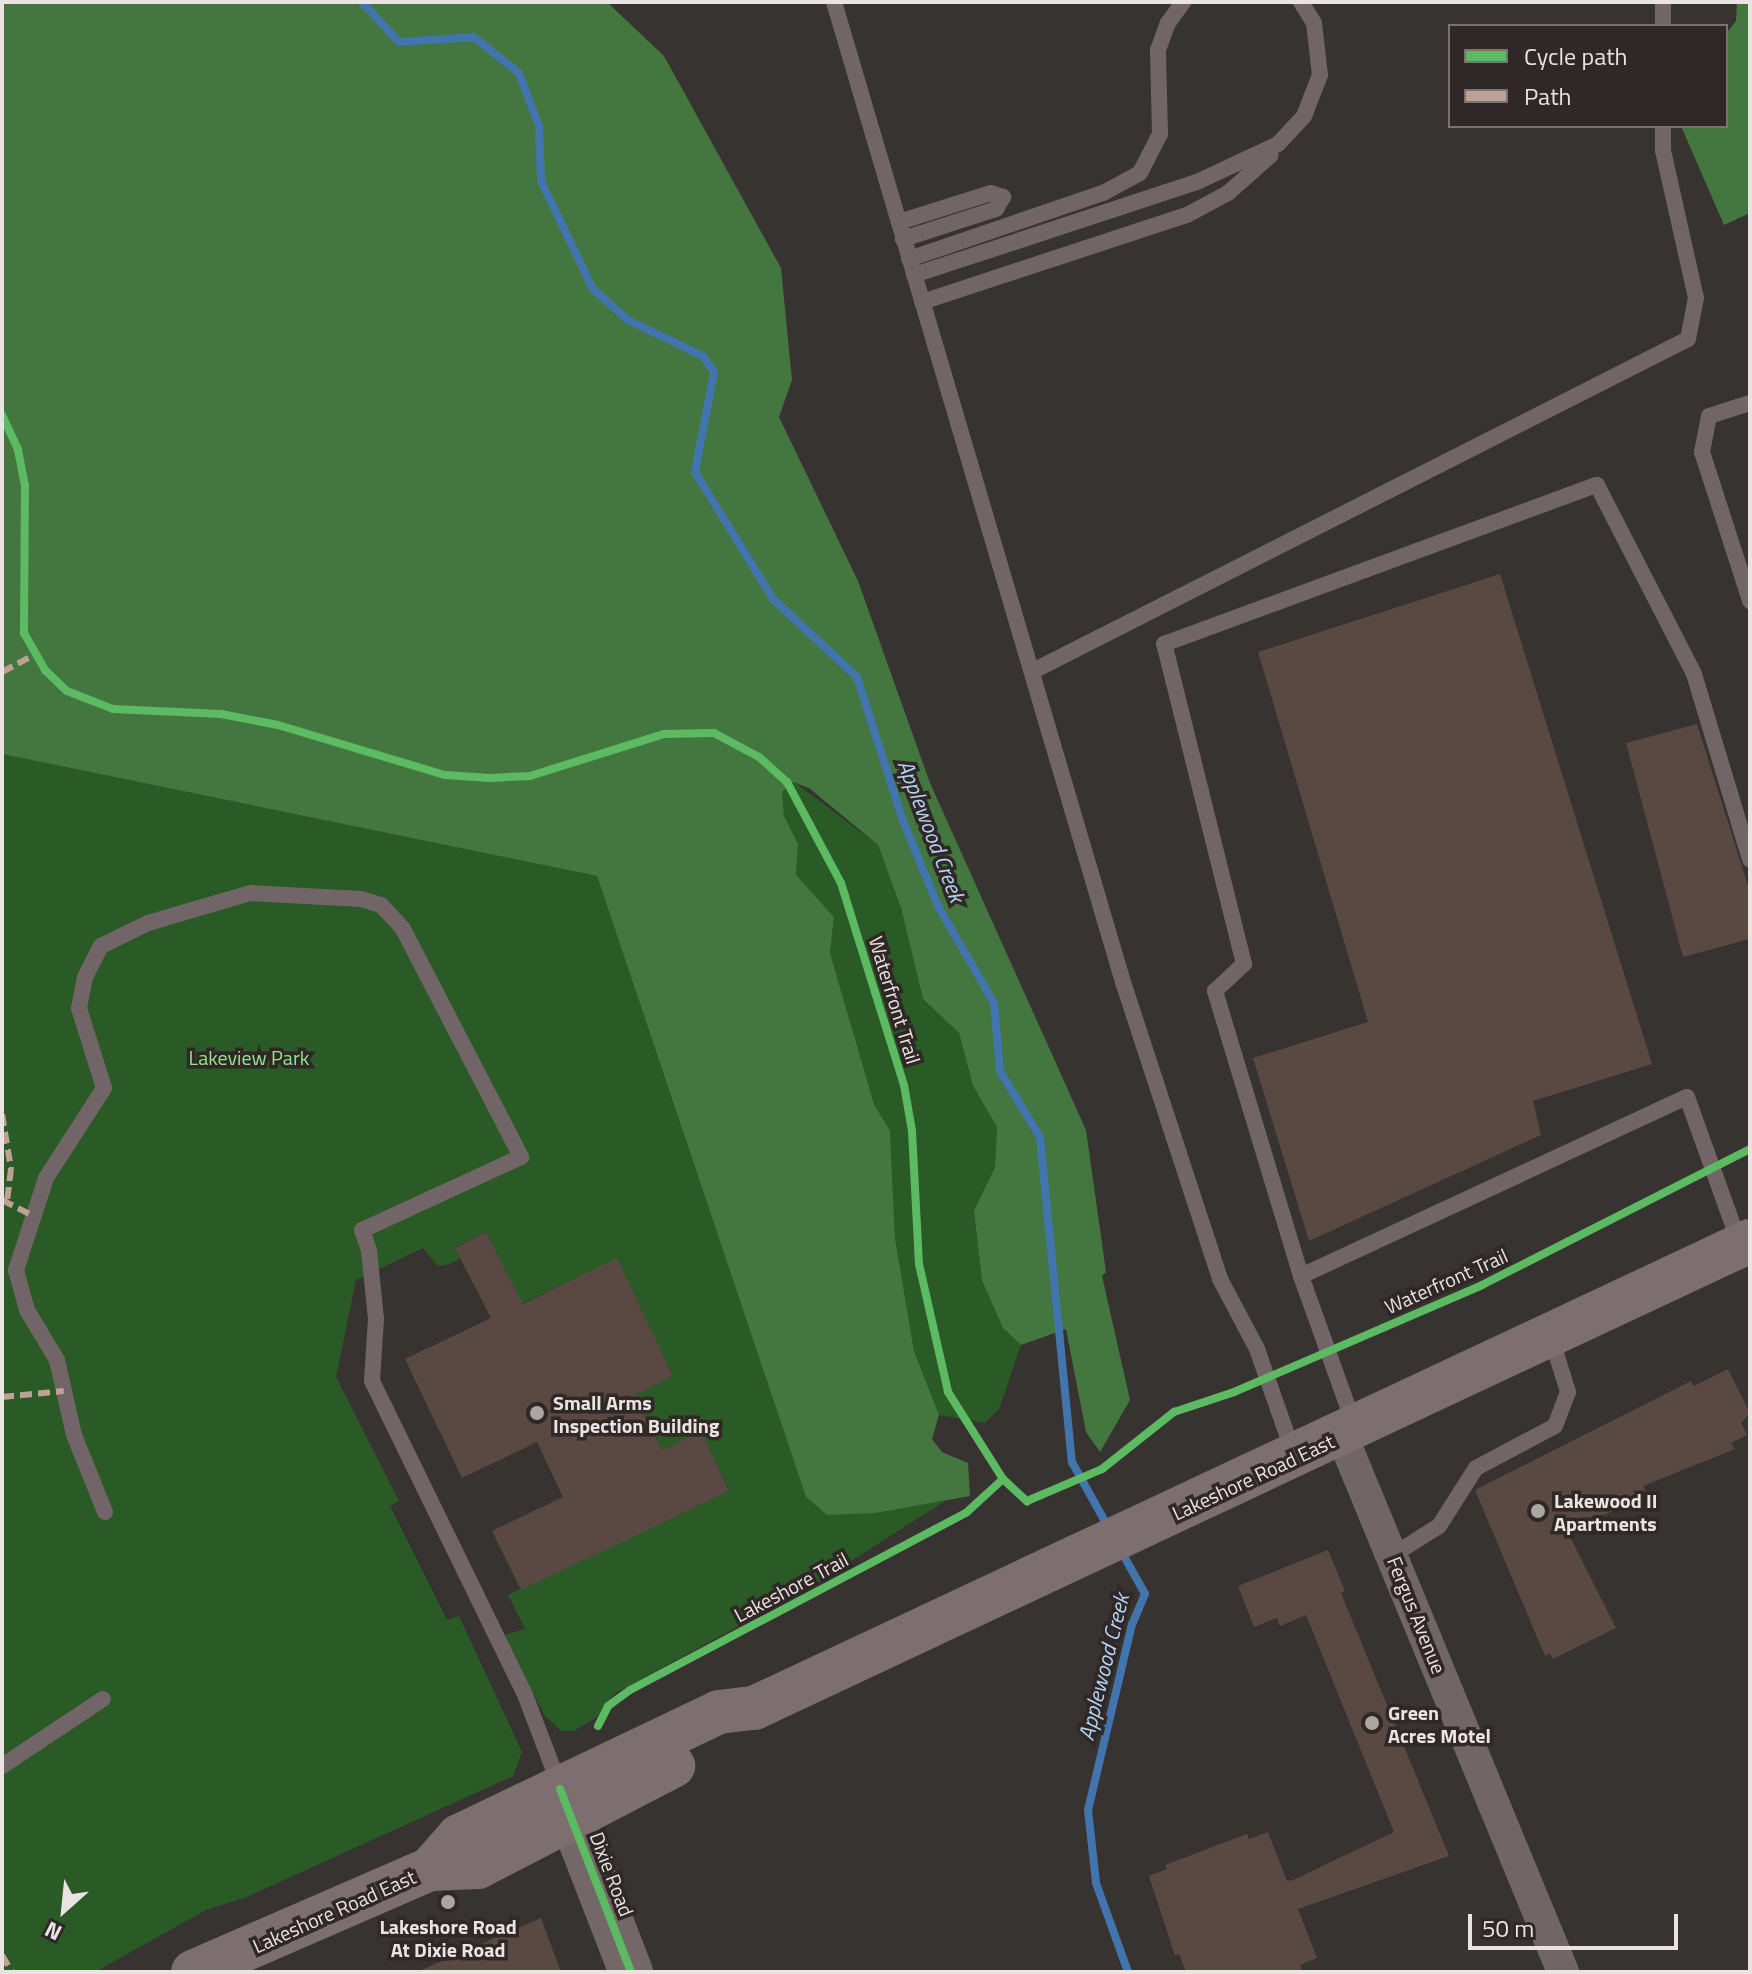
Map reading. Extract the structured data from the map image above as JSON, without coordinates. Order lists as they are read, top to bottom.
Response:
{
  "streets": {
    "main road": ["Lakeshore Road East", "Dixie Road"],
    "street": ["Fergus Avenue"],
    "cycle path": ["Waterfront Trail", "Lakeshore Trail"]
  },
  "crossings": [
    ["Lakeshore Road East", "Fergus Avenue"],
    ["Lakeshore Road East", "Dixie Road"]
  ],
  "water": ["Applewood Creek"],
  "parks": ["Lakeview Park"],
  "places": [
    "Small Arms Inspection Building",
    "Lakewood II Apartments",
    "Green Acres Motel",
    "Lakeshore Road At Dixie Road"
  ],
  "legend": ["Cycle path", "Path"],
  "scale_bar": "50 m",
  "north": "bottom left"
}
